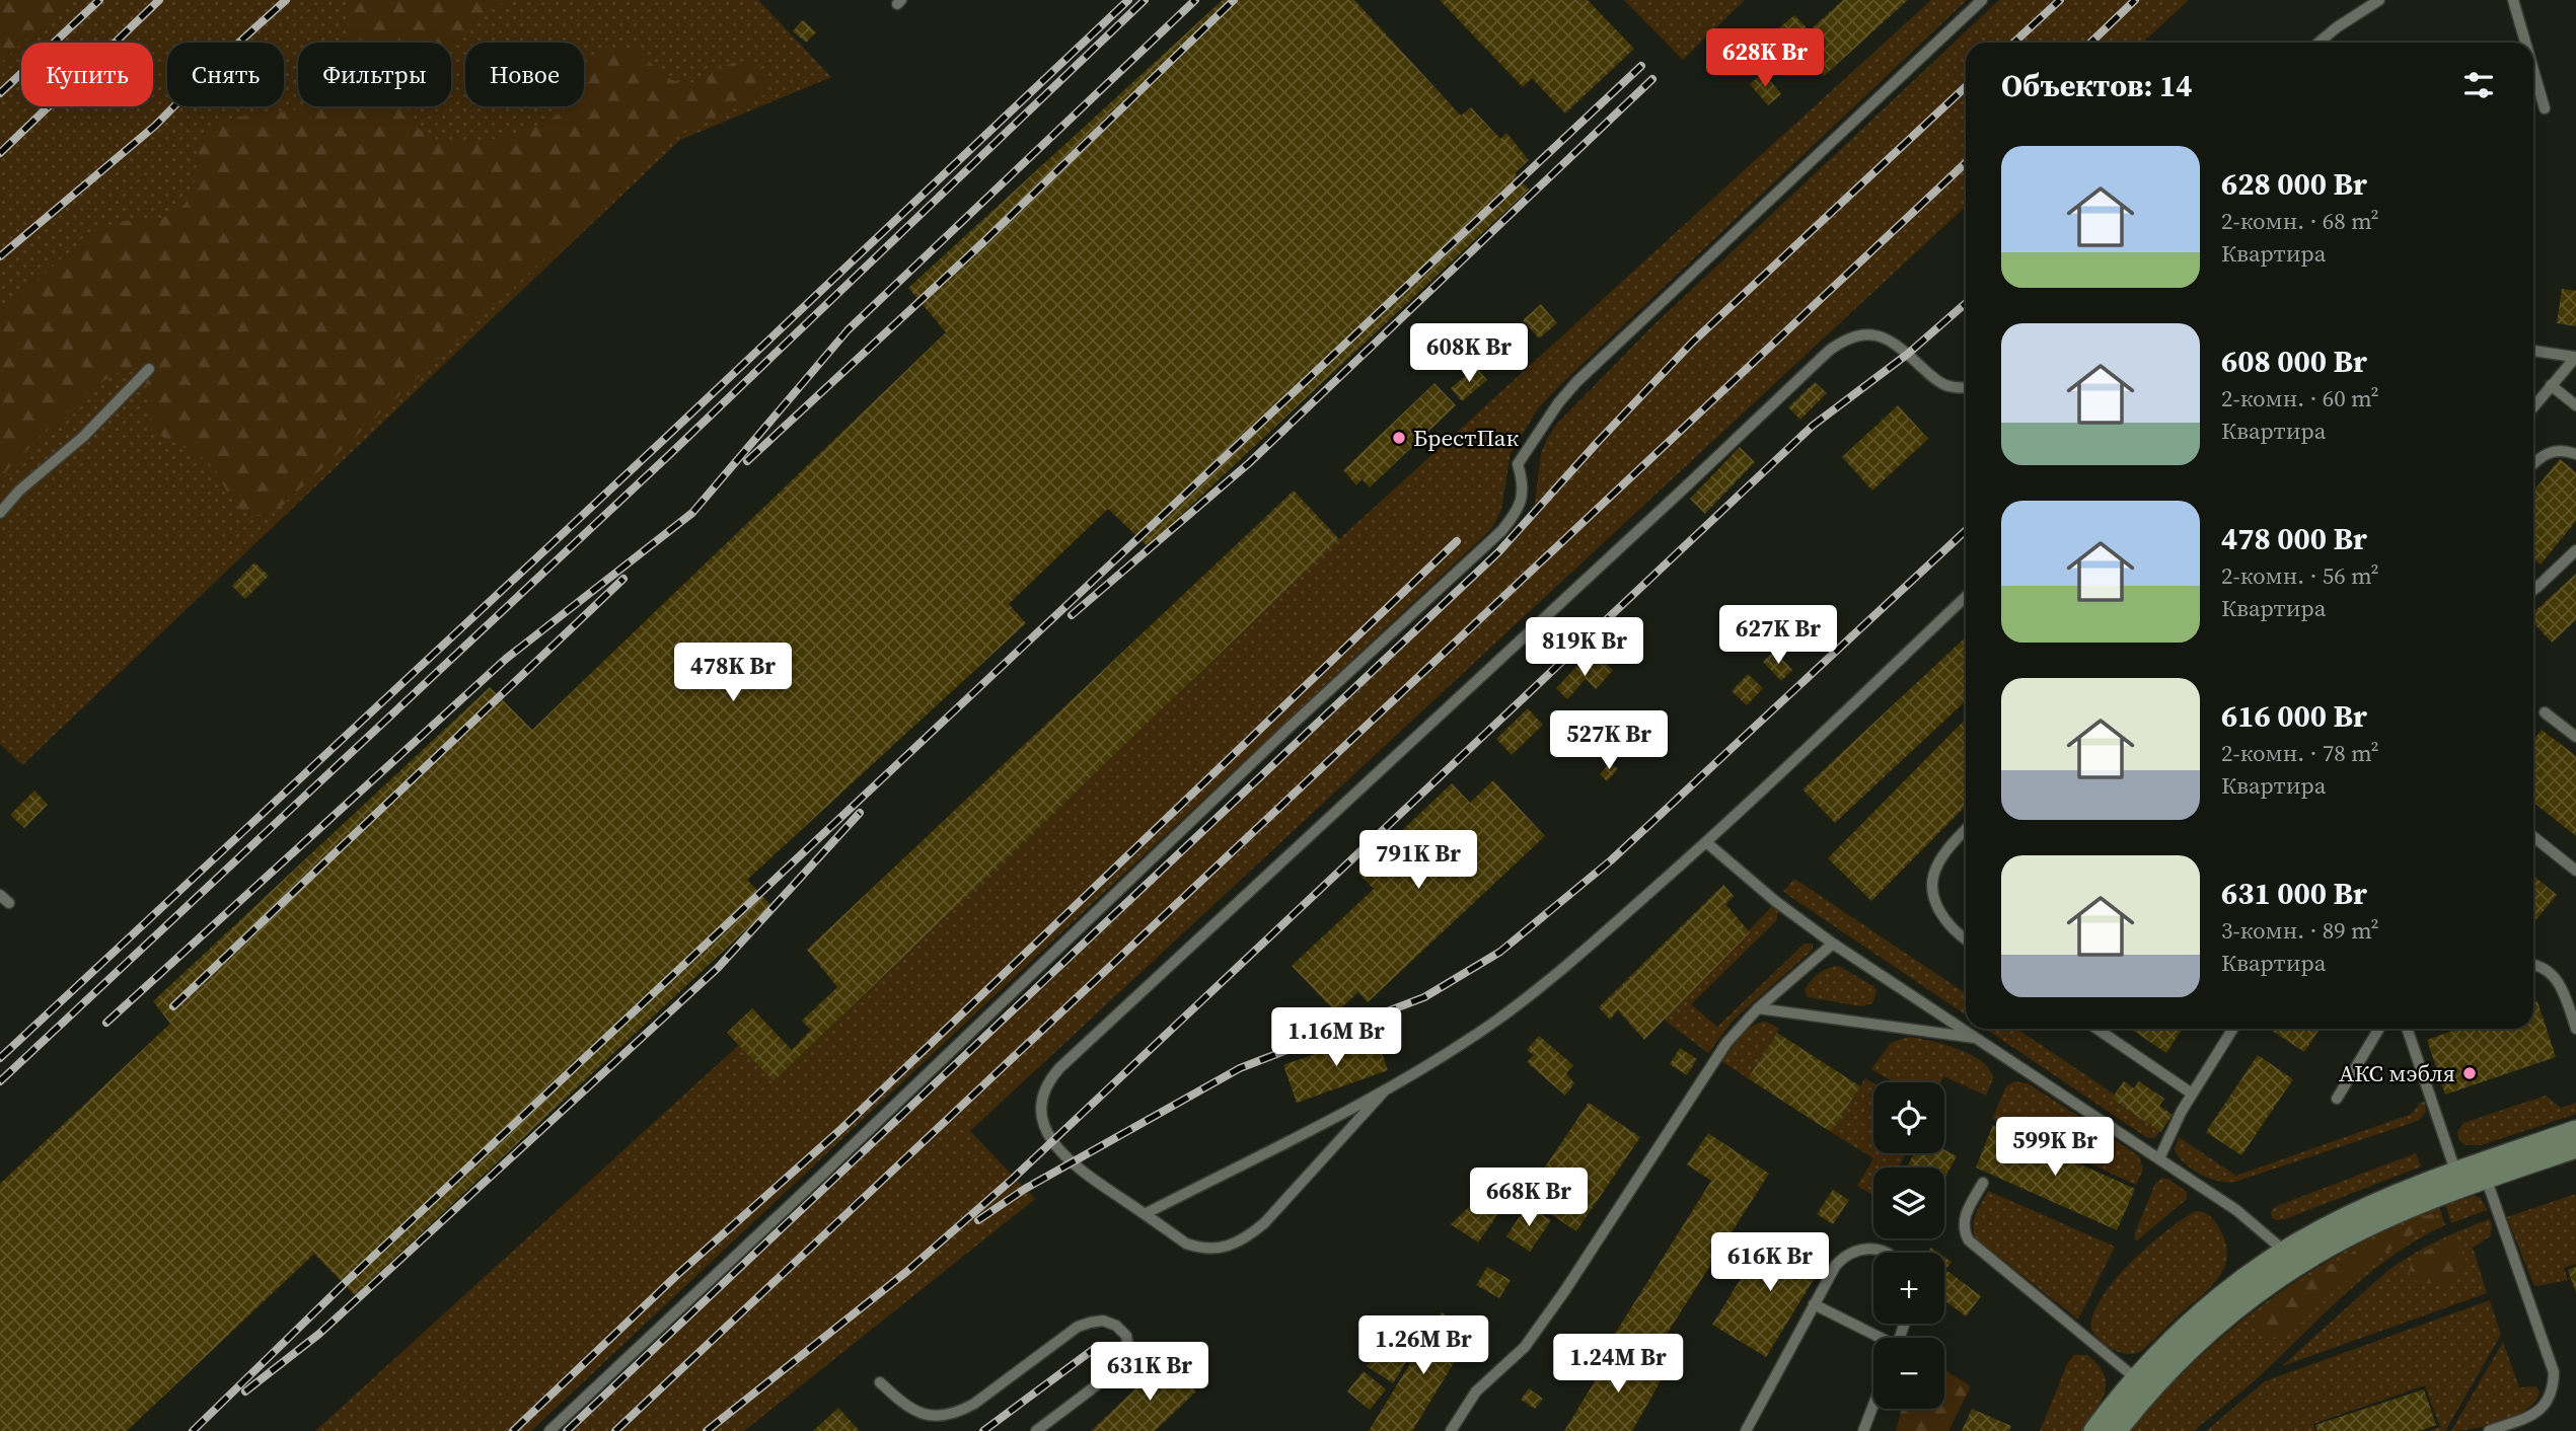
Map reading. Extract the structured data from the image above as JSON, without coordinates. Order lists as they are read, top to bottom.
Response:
{
  "places": ["БрестПак", "АКС мэбля"],
  "page": {
    "price": [
      "628K Br",
      "608K Br",
      "627K Br",
      "819K Br",
      "478K Br",
      "527K Br",
      "791K Br",
      "1.16M Br",
      "599K Br",
      "668K Br",
      "616K Br",
      "1.26M Br",
      "1.24M Br",
      "631K Br"
    ],
    "chip": [
      "Купить",
      "Снять",
      "Фильтры",
      "Новое"
    ],
    "heading": "Объектов: 14",
    "list": [
      {
        "name": "628 000 Br",
        "note": "2-комн. · 68 m² · Квартира"
      },
      {
        "name": "608 000 Br",
        "note": "2-комн. · 60 m² · Квартира"
      },
      {
        "name": "478 000 Br",
        "note": "2-комн. · 56 m² · Квартира"
      },
      {
        "name": "616 000 Br",
        "note": "2-комн. · 78 m² · Квартира"
      },
      {
        "name": "631 000 Br",
        "note": "3-комн. · 89 m² · Квартира"
      }
    ],
    "map_buttons": ["+", "−"]
  }
}
